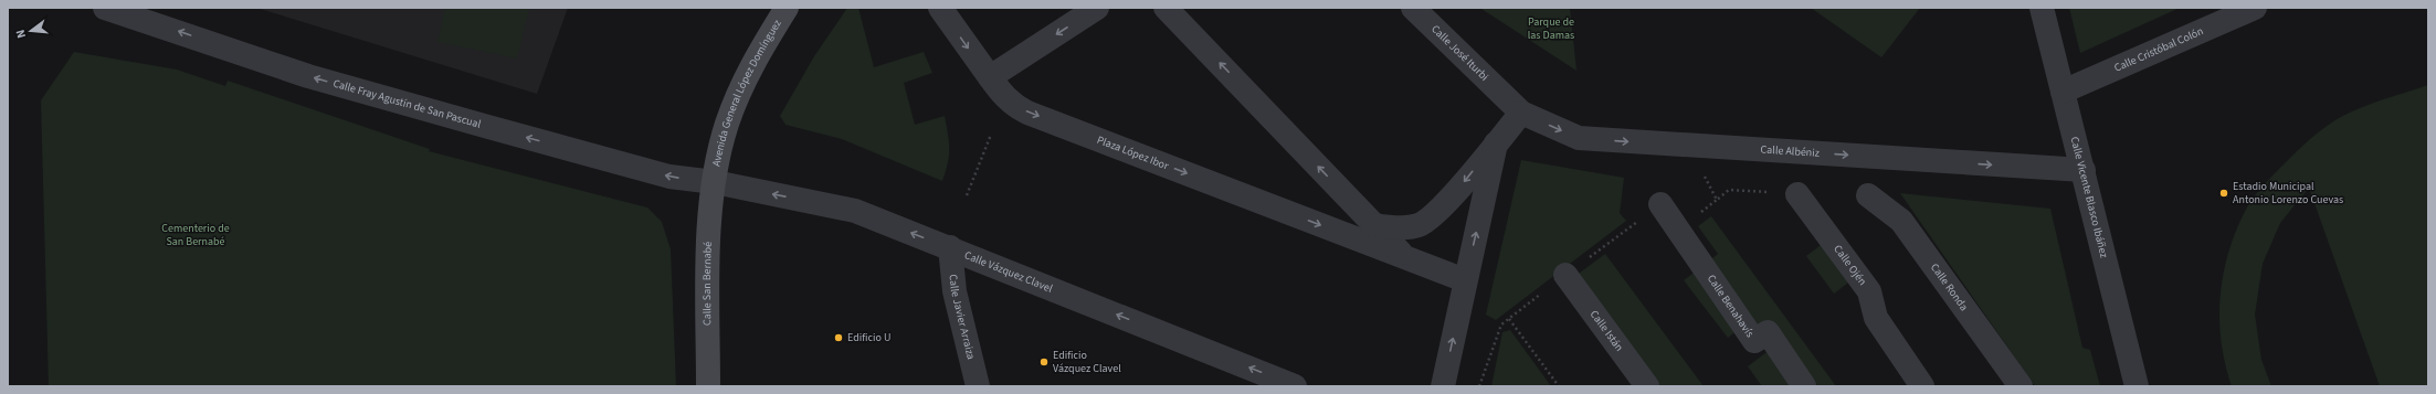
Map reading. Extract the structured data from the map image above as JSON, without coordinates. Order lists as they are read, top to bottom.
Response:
{
  "streets": {
    "main road": ["Avenida General López Domínguez", "Calle San Bernabé"],
    "street": [
      "Calle Cristóbal Colón",
      "Calle José Iturbi",
      "Calle Fray Agustín de San Pascual",
      "Calle Albéniz",
      "Plaza López Ibor",
      "Calle Vicente Blasco Ibáñez",
      "Calle Ojén",
      "Calle Vázquez Clavel",
      "Calle Ronda",
      "Calle Benahavís",
      "Calle Javier Arraiza",
      "Calle Istán"
    ]
  },
  "crossings": [
    ["Calle Cristóbal Colón", "Calle Vicente Blasco Ibáñez"],
    ["Calle José Iturbi", "Calle Albéniz"],
    ["Avenida General López Domínguez", "Calle Fray Agustín de San Pascual"],
    ["Avenida General López Domínguez", "Calle Vázquez Clavel"],
    ["Avenida General López Domínguez", "Calle San Bernabé"],
    ["Calle Fray Agustín de San Pascual", "Calle Vázquez Clavel"],
    ["Calle Fray Agustín de San Pascual", "Calle San Bernabé"],
    ["Calle Albéniz", "Calle Vicente Blasco Ibáñez"],
    ["Calle Vázquez Clavel", "Calle San Bernabé"],
    ["Calle Vázquez Clavel", "Calle Javier Arraiza"]
  ],
  "one_way": ["Calle Fray Agustín de San Pascual", "Calle Albéniz", "Calle Vázquez Clavel"],
  "parks": ["Parque de las Damas", "Cementerio de San Bernabé"],
  "places": ["Estadio Municipal Antonio Lorenzo Cuevas", "Edificio U", "Edificio Vázquez Clavel"],
  "north": "left"
}
